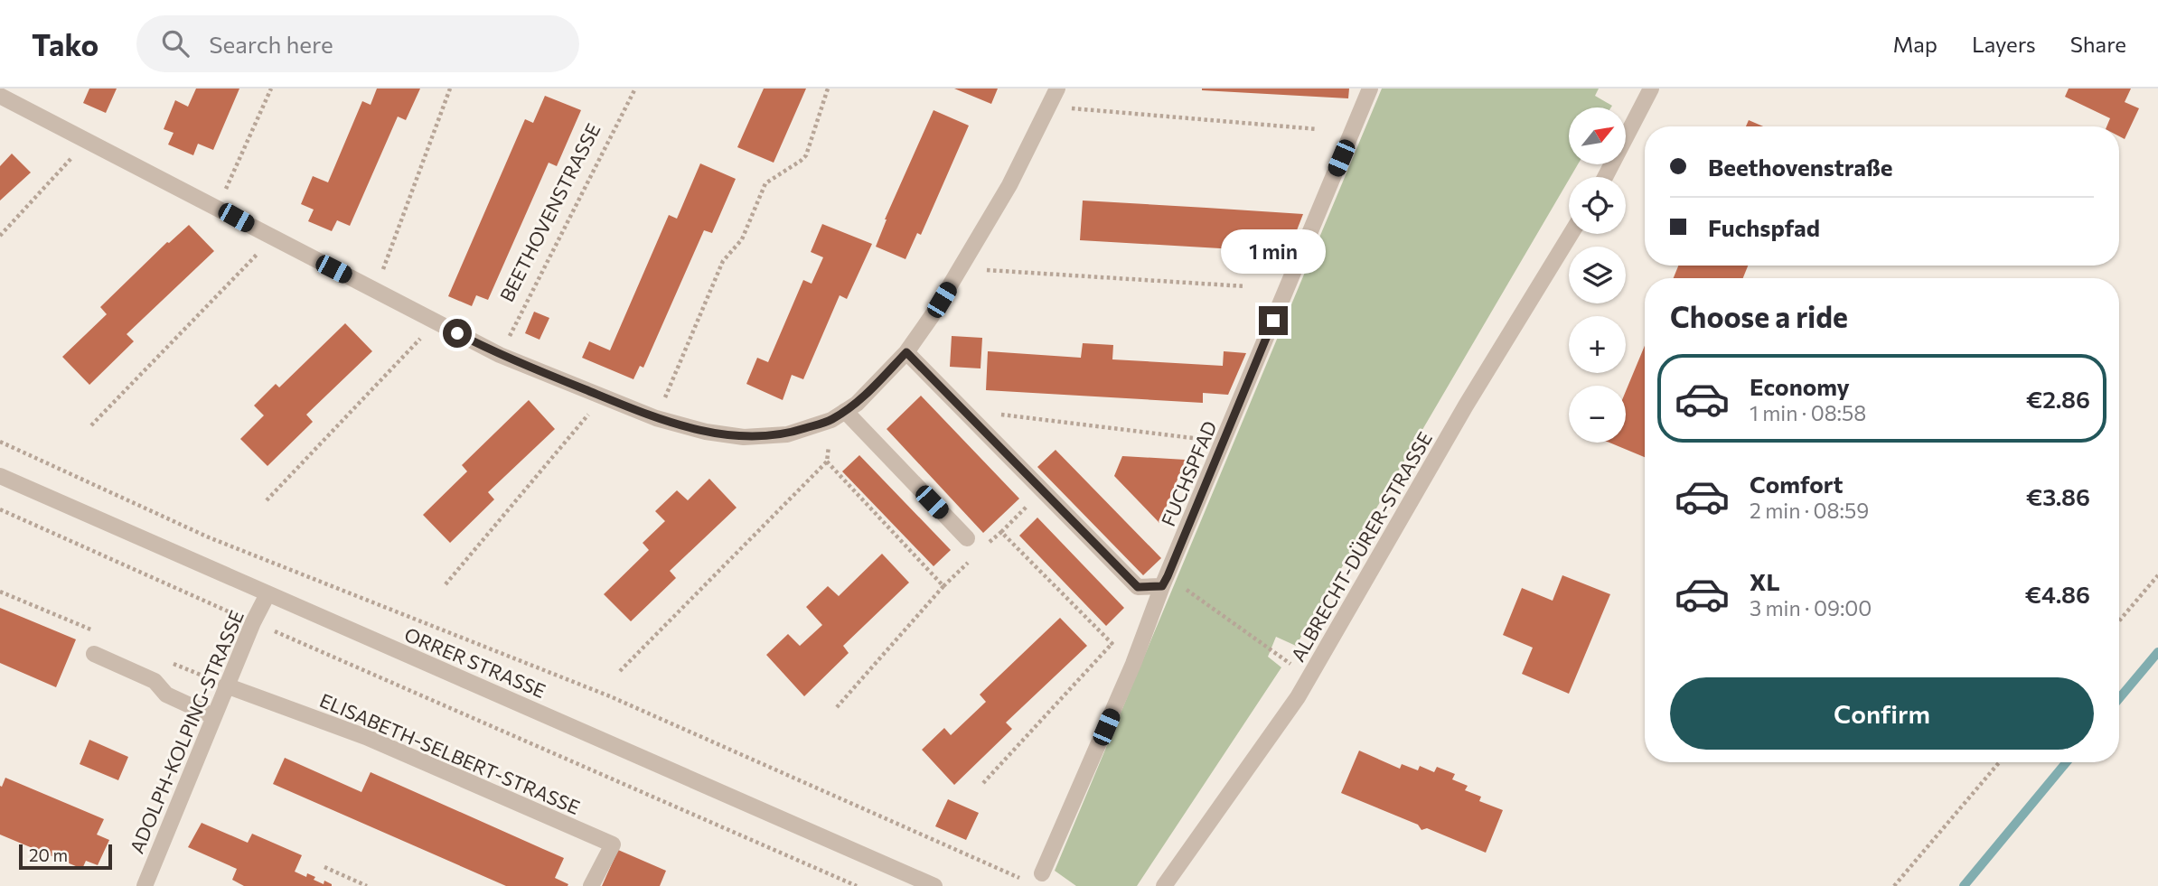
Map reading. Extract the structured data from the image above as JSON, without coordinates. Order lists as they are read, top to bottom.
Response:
{
  "streets": {
    "street": [
      "FUCHSPFAD",
      "ALBRECHT-DÜRER-STRASSE",
      "ORRER STRASSE",
      "ADOLPH-KOLPING-STRASSE",
      "ELISABETH-SELBERT-STRASSE"
    ],
    "path": ["BEETHOVENSTRASSE"]
  },
  "crossings": [
    ["ORRER STRASSE", "ADOLPH-KOLPING-STRASSE"],
    ["ADOLPH-KOLPING-STRASSE", "ELISABETH-SELBERT-STRASSE"]
  ],
  "scale_bar": "20 m",
  "north": "top right",
  "page": {
    "header": "Tako",
    "search": "Search here",
    "nav": ["Map", "Layers", "Share"],
    "map_buttons": ["+", "−"],
    "banner": ["Beethovenstraße", "Fuchspfad"],
    "bubble": "1 min",
    "heading": "Choose a ride",
    "list": [
      {
        "name": "Economy",
        "note": "1 min · 08:58",
        "value": "€2.86"
      },
      {
        "name": "Comfort",
        "note": "2 min · 08:59",
        "value": "€3.86"
      },
      {
        "name": "XL",
        "note": "3 min · 09:00",
        "value": "€4.86"
      }
    ],
    "buttons": "Confirm",
    "scale": "20 m"
  }
}
